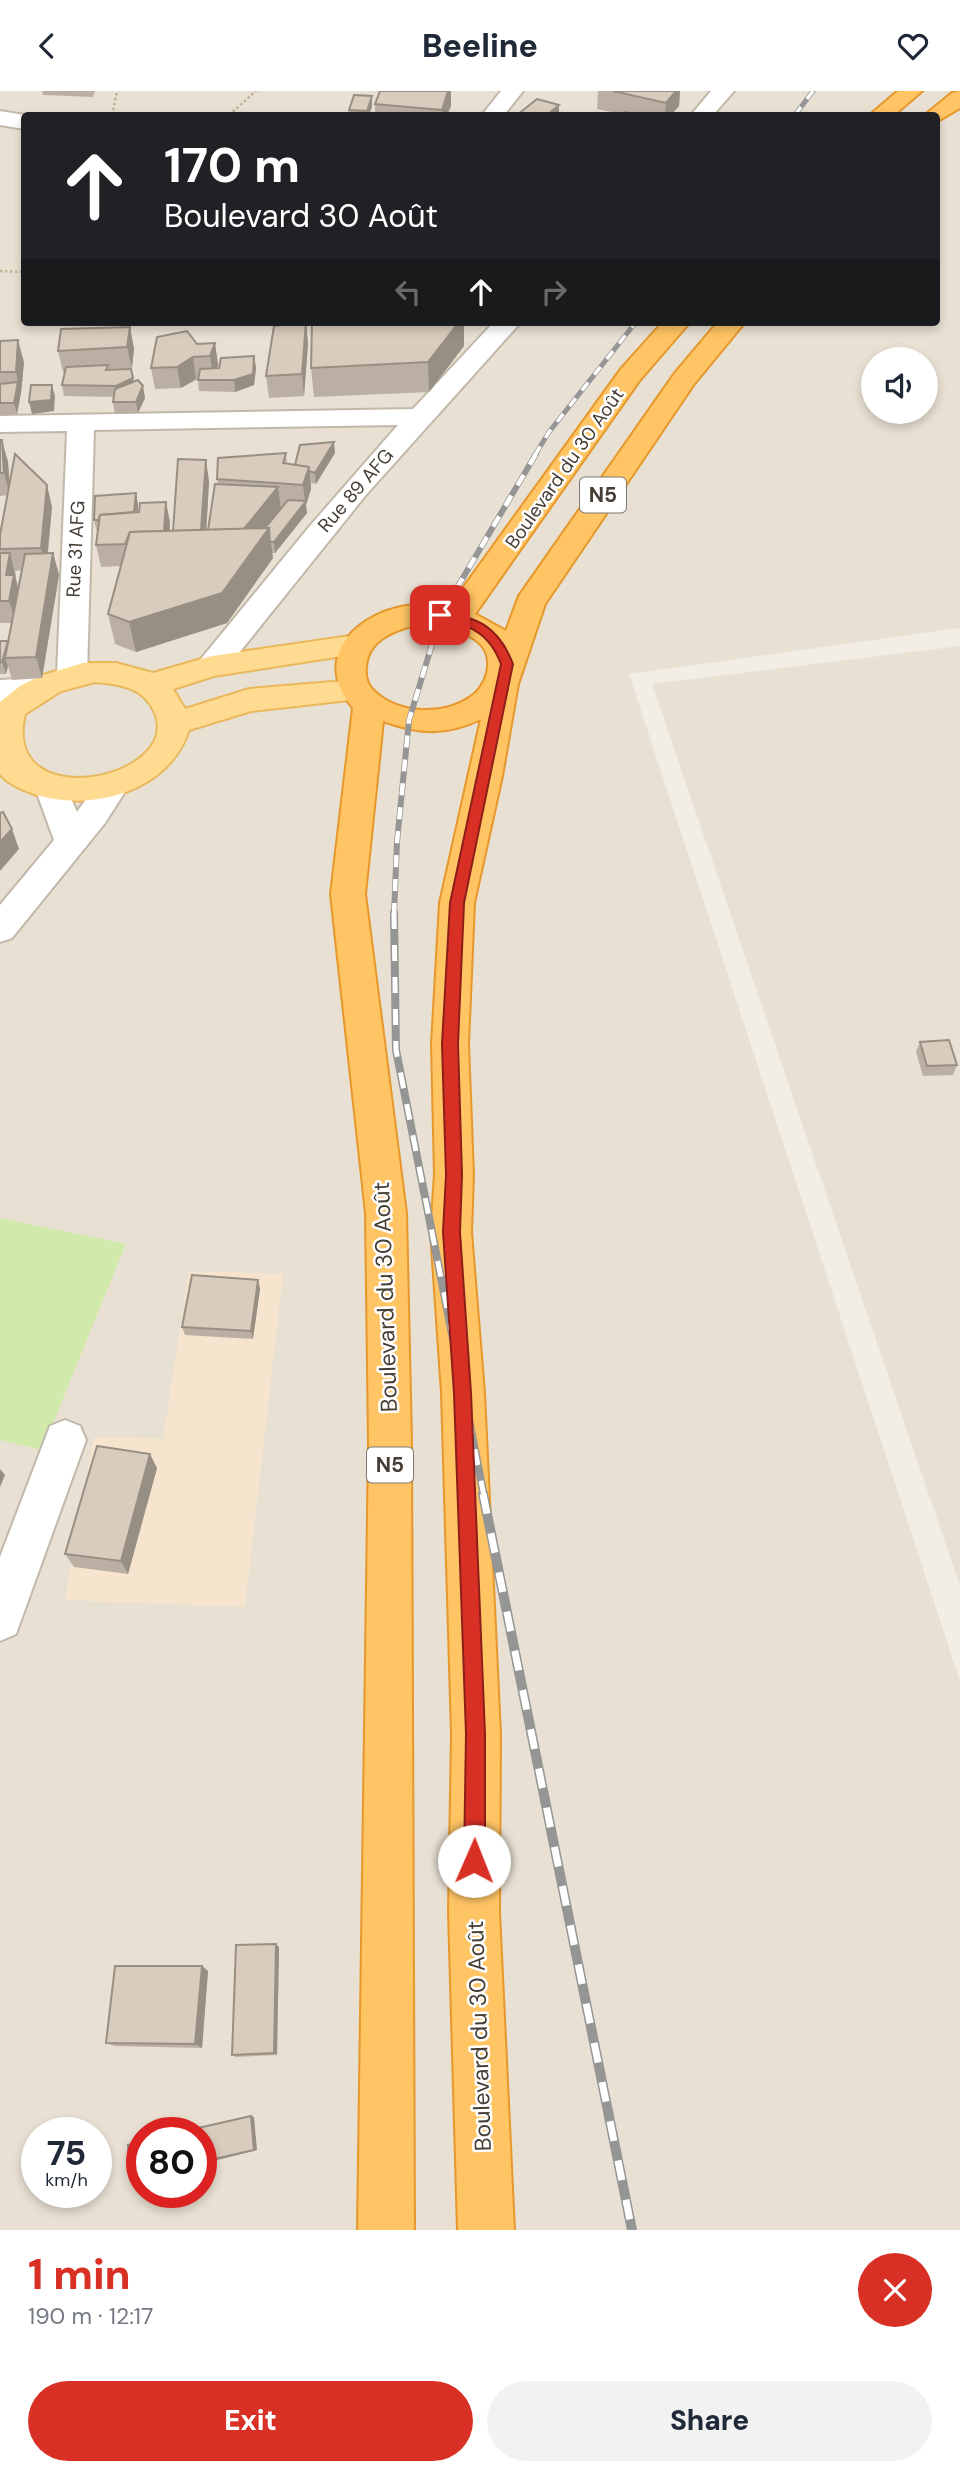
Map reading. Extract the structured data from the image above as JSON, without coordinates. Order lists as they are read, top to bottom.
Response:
{
  "streets": {
    "highway": ["Boulevard du 30 Août", "N5"],
    "street": ["Rue 89 AFG", "Rue 31 AFG"]
  },
  "page": {
    "header": "Beeline",
    "turn": ["170 m", "Boulevard 30 Août"],
    "speed": "75 km/h",
    "limit": "80",
    "heading": ["1 min", "190 m · 12:17"],
    "buttons": ["Exit", "Share"]
  }
}
